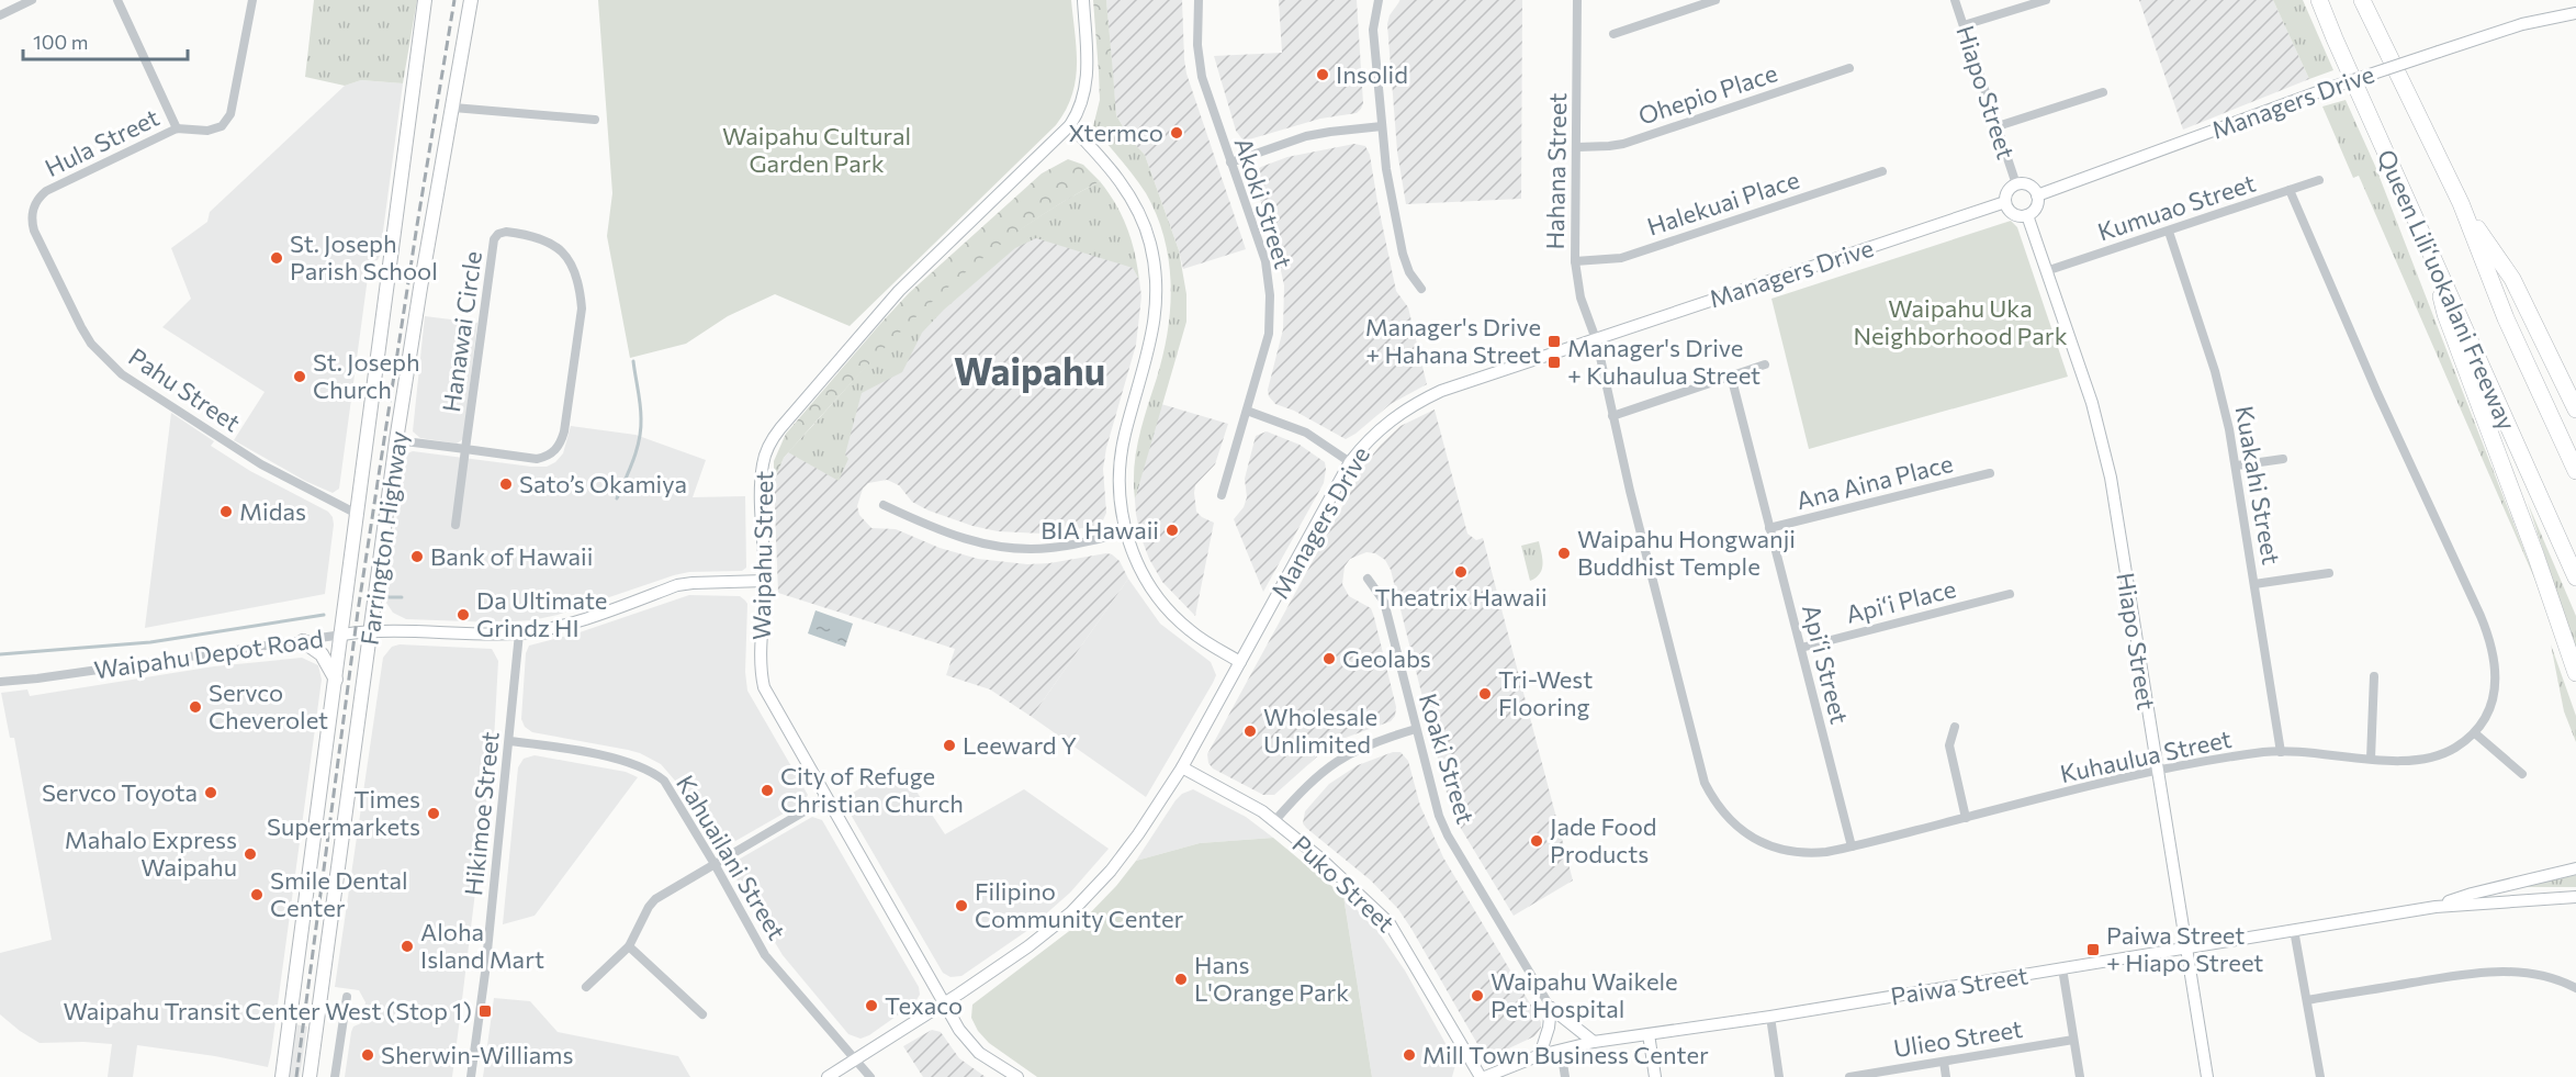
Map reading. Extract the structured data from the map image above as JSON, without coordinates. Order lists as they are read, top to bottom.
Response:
{
  "streets": {
    "highway": ["Queen Liliʻuokalani Freeway"],
    "main road": ["Farrington Highway"],
    "street": [
      "Hiapo Street",
      "Ohepio Place",
      "Managers Drive",
      "Hula Street",
      "Hahana Street",
      "Akoki Street",
      "Halekuai Place",
      "Kumuao Street",
      "Hanawai Circle",
      "Pahu Street",
      "Ana Aina Place",
      "Kuakahi Street",
      "Waipahu Street",
      "Apiʻi Place",
      "Waipahu Depot Road",
      "Apiʻi Street",
      "Kuhaulua Street",
      "Koaki Street",
      "Hikimoe Street",
      "Kahuailani Street",
      "Puko Street",
      "Paiwa Street",
      "Ulieo Street"
    ]
  },
  "crossings": [
    ["Hiapo Street", "Managers Drive"],
    ["Hiapo Street", "Kumuao Street"],
    ["Hiapo Street", "Kuhaulua Street"],
    ["Hiapo Street", "Paiwa Street"],
    ["Ohepio Place", "Hahana Street"],
    ["Managers Drive", "Hahana Street"],
    ["Managers Drive", "Waipahu Street"],
    ["Managers Drive", "Kahuailani Street"],
    ["Managers Drive", "Puko Street"],
    ["Hula Street", "Pahu Street"],
    ["Hahana Street", "Halekuai Place"],
    ["Kumuao Street", "Kuakahi Street"],
    ["Kumuao Street", "Kuhaulua Street"],
    ["Hanawai Circle", "Farrington Highway"],
    ["Pahu Street", "Farrington Highway"],
    ["Ana Aina Place", "Apiʻi Street"],
    ["Kuakahi Street", "Kuhaulua Street"],
    ["Farrington Highway", "Waipahu Depot Road"],
    ["Waipahu Street", "Waipahu Depot Road"],
    ["Apiʻi Place", "Apiʻi Street"],
    ["Waipahu Depot Road", "Hikimoe Street"],
    ["Apiʻi Street", "Kuhaulua Street"],
    ["Hikimoe Street", "Kahuailani Street"],
    ["Puko Street", "Paiwa Street"]
  ],
  "districts": ["Waipahu"],
  "parks": ["Waipahu Cultural Garden Park", "Waipahu Uka Neighborhood Park"],
  "places": {
    "other": [
      "Insolid",
      "Xtermco",
      "St. Joseph Parish School",
      "St. Joseph Church",
      "Sato’s Okamiya",
      "Midas",
      "BIA Hawaii",
      "Waipahu Hongwanji Buddhist Temple",
      "Bank of Hawaii",
      "Theatrix Hawaii",
      "Da Ultimate Grindz HI",
      "Geolabs",
      "Tri-West Flooring",
      "Servco Cheverolet",
      "Wholesale Unlimited",
      "Leeward Y",
      "City of Refuge Christian Church",
      "Servco Toyota",
      "Times Supermarkets",
      "Jade Food Products",
      "Mahalo Express Waipahu",
      "Smile Dental Center",
      "Filipino Community Center",
      "Aloha Island Mart",
      "Hans L'Orange Park",
      "Waipahu Waikele Pet Hospital",
      "Texaco",
      "Sherwin-Williams",
      "Mill Town Business Center"
    ],
    "transit": [
      "Manager's Drive + Hahana Street",
      "Manager's Drive + Kuhaulua Street",
      "Paiwa Street + Hiapo Street",
      "Waipahu Transit Center West (Stop 1)"
    ]
  },
  "scale_bar": "100 m"
}
